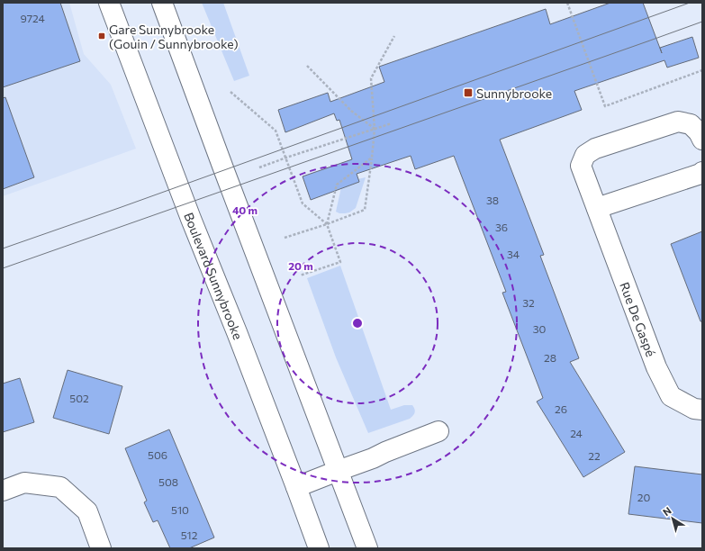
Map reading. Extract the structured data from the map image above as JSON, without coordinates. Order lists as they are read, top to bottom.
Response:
{
  "streets": {
    "street": ["Boulevard Sunnybrooke", "Rue De Gaspé"]
  },
  "places": {
    "transit": ["Gare Sunnybrooke (Gouin / Sunnybrooke)", "Sunnybrooke"]
  },
  "house_numbers": [
    "9724",
    "38",
    "36",
    "34",
    "32",
    "30",
    "28",
    "502",
    "26",
    "24",
    "506",
    "22",
    "508",
    "20",
    "510",
    "512"
  ],
  "north": "top left",
  "rings": ["40 m", "20 m"]
}
